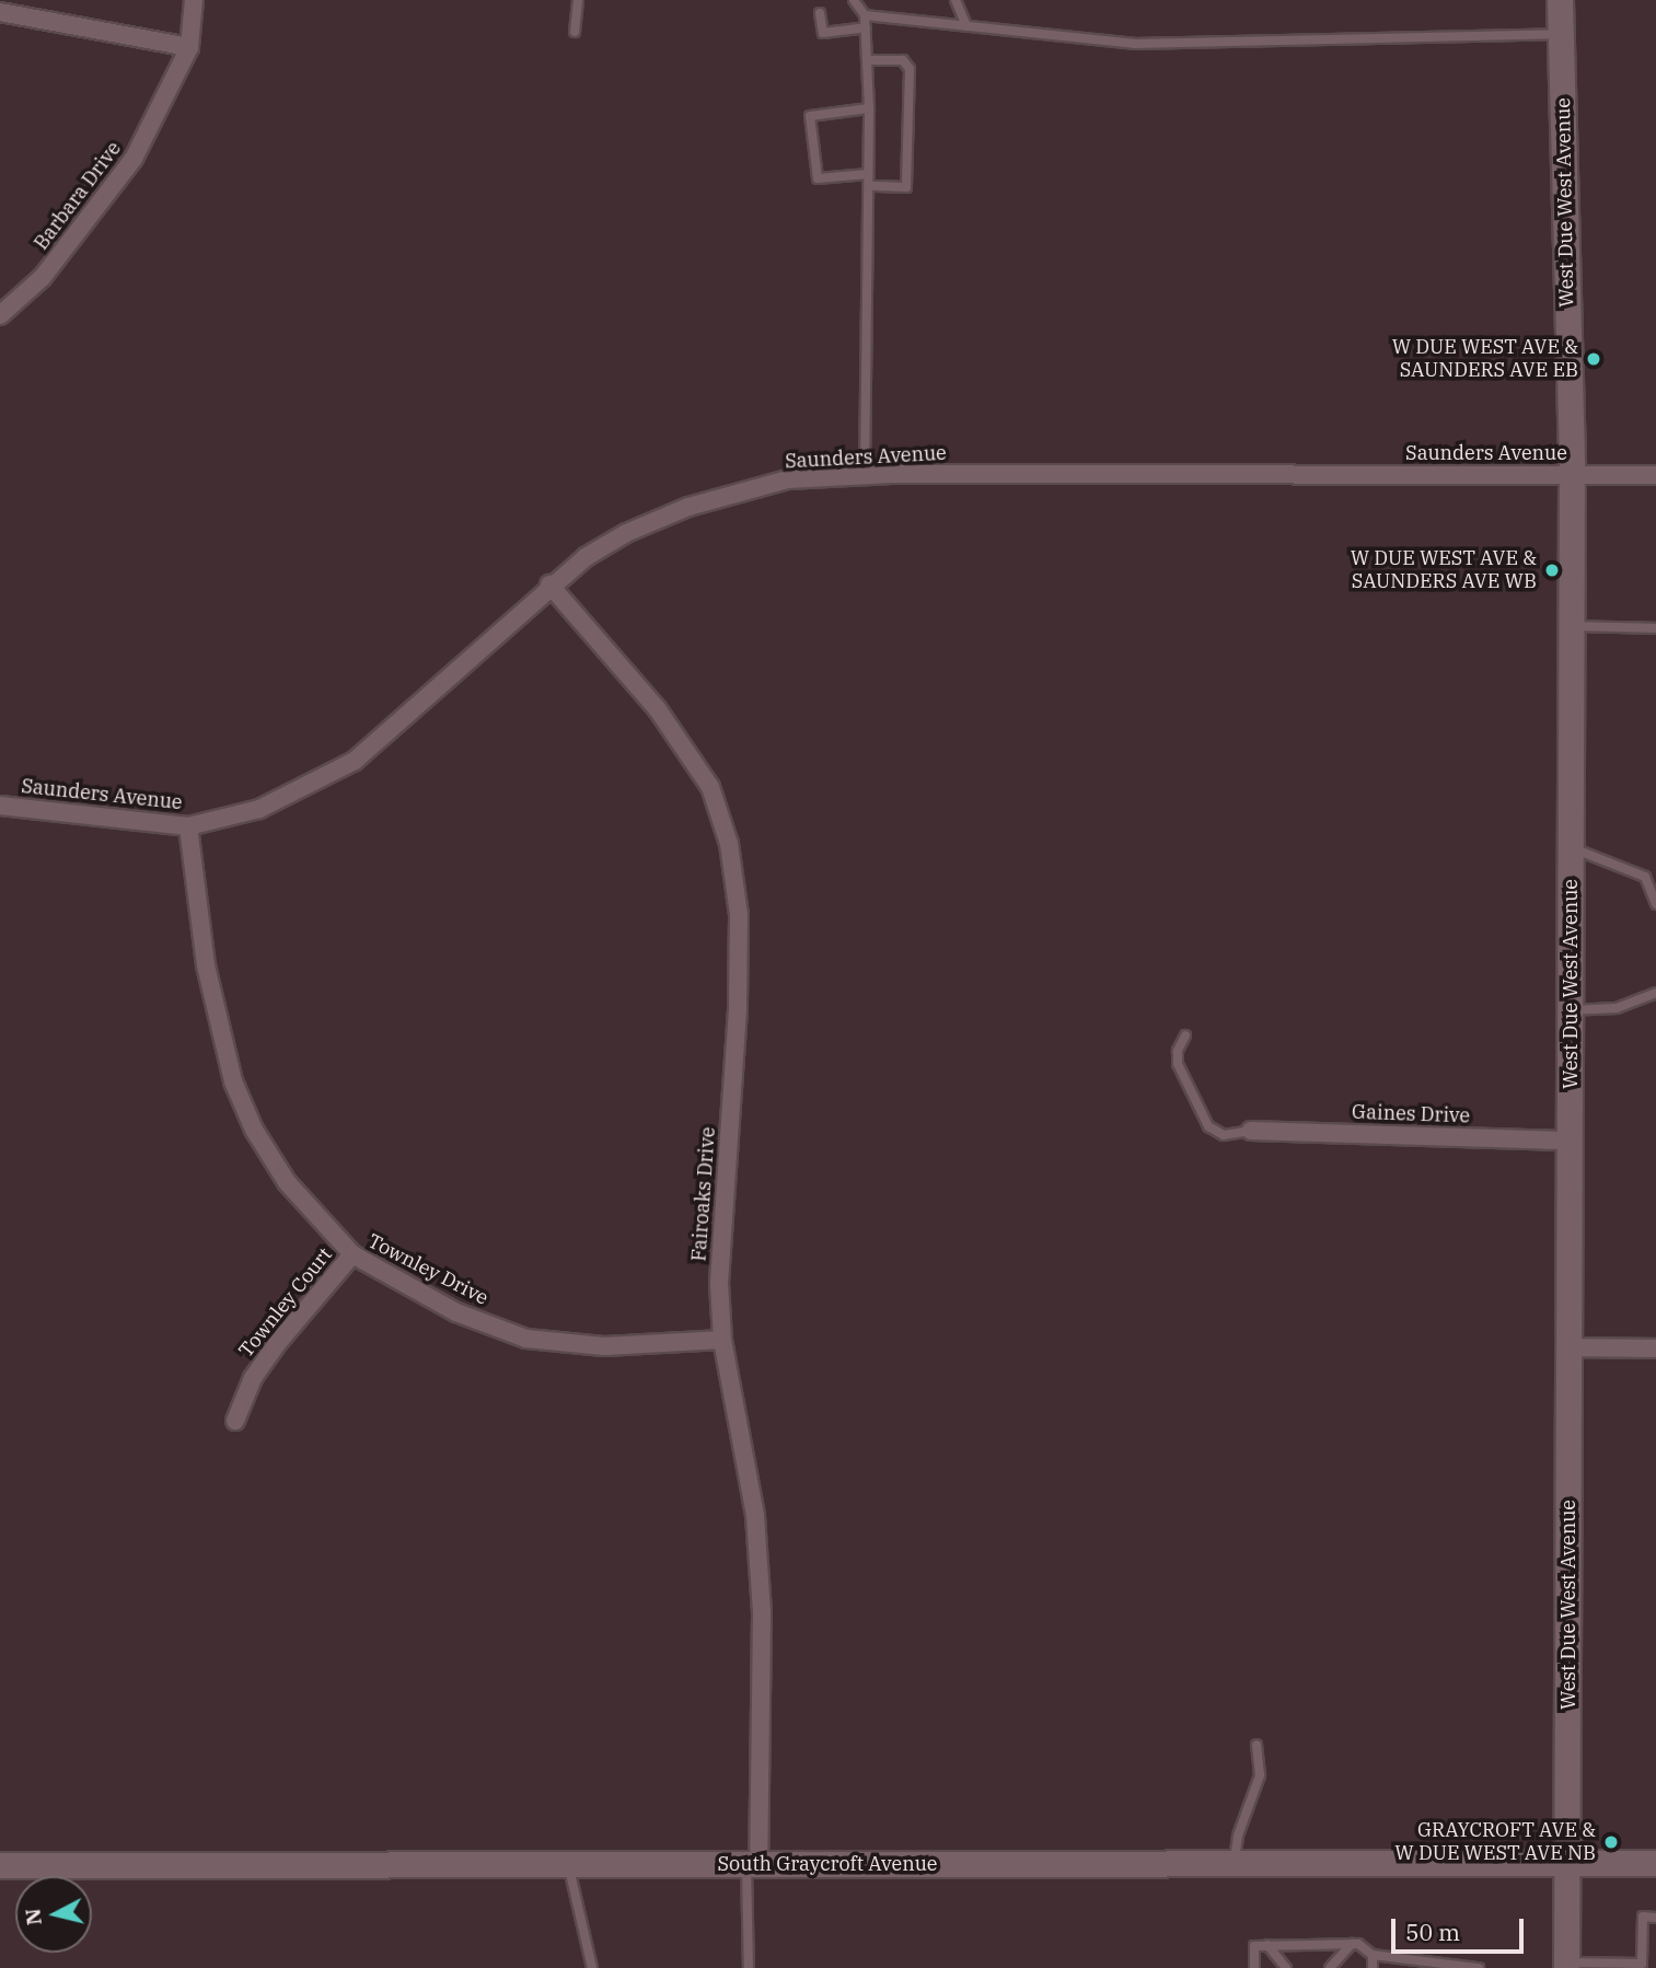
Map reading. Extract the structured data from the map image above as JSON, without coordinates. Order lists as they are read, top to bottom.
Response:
{
  "streets": {
    "main road": ["West Due West Avenue", "South Graycroft Avenue"],
    "street": [
      "Barbara Drive",
      "Saunders Avenue",
      "Gaines Drive",
      "Fairoaks Drive",
      "Townley Drive",
      "Townley Court"
    ]
  },
  "crossings": [
    ["West Due West Avenue", "Saunders Avenue"],
    ["West Due West Avenue", "Gaines Drive"],
    ["West Due West Avenue", "South Graycroft Avenue"],
    ["Saunders Avenue", "Fairoaks Drive"],
    ["Saunders Avenue", "Townley Drive"],
    ["Fairoaks Drive", "Townley Drive"],
    ["Fairoaks Drive", "South Graycroft Avenue"],
    ["Townley Drive", "Townley Court"]
  ],
  "places": ["W DUE WEST AVE & SAUNDERS AVE EB", "W DUE WEST AVE & SAUNDERS AVE WB", "GRAYCROFT AVE & W DUE WEST AVE NB"],
  "scale_bar": "50 m",
  "north": "left"
}
